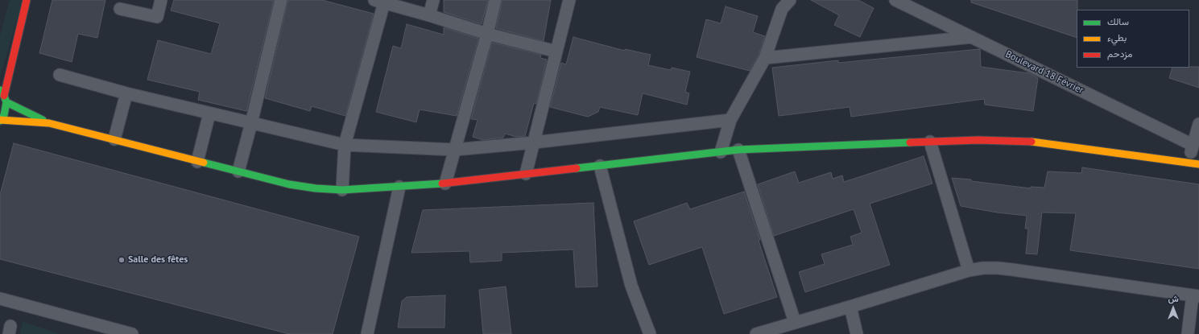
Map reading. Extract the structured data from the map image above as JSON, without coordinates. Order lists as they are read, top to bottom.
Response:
{
  "streets": {
    "street": ["Boulevard 18 Février"]
  },
  "places": ["Salle des fêtes"],
  "legend": ["سالك", "بطيء", "مزدحم"],
  "north": "top"
}
